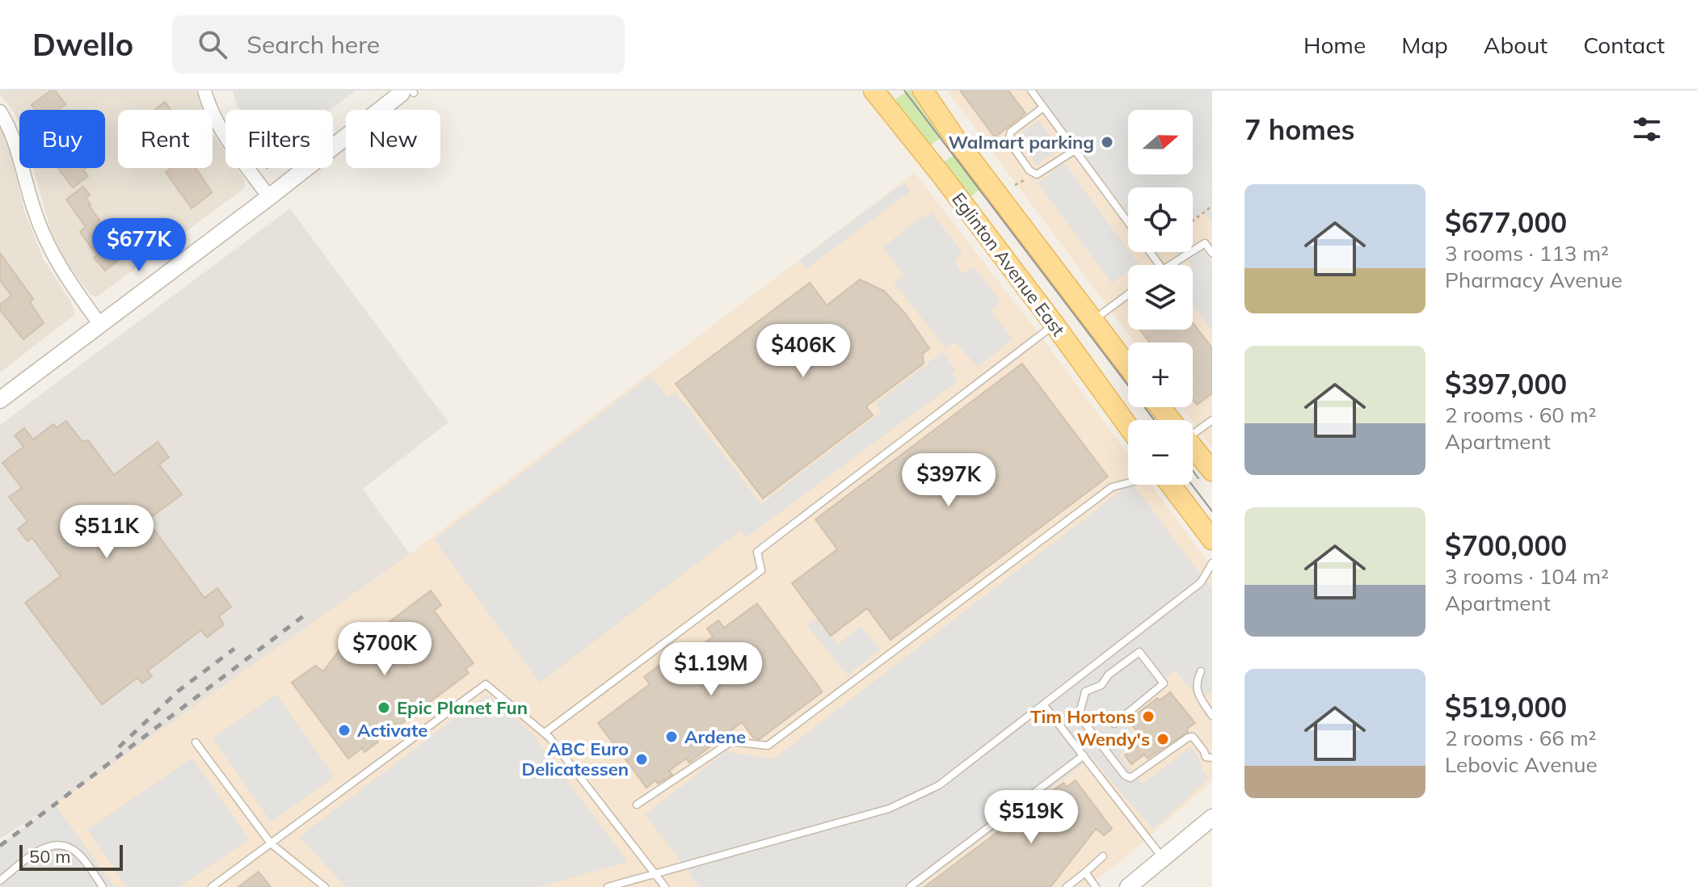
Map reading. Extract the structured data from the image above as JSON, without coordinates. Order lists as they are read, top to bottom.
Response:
{
  "streets": {
    "main road": ["Eglinton Avenue East"]
  },
  "places": [
    "Walmart parking",
    "Epic Planet Fun",
    "Tim Hortons",
    "Activate",
    "Ardene",
    "Wendy's",
    "ABC Euro Delicatessen"
  ],
  "scale_bar": "50 m",
  "north": "right",
  "page": {
    "header": "Dwello",
    "search": "Search here",
    "nav": [
      "Home",
      "Map",
      "About",
      "Contact"
    ],
    "heading": "7 homes",
    "map_buttons": ["+", "−"],
    "chip": [
      "Buy",
      "Rent",
      "Filters",
      "New"
    ],
    "list": [
      {
        "name": "$677,000",
        "note": "3 rooms · 113 m² · Pharmacy Avenue"
      },
      {
        "name": "$397,000",
        "note": "2 rooms · 60 m² · Apartment"
      },
      {
        "name": "$700,000",
        "note": "3 rooms · 104 m² · Apartment"
      },
      {
        "name": "$519,000",
        "note": "2 rooms · 66 m² · Lebovic Avenue"
      }
    ],
    "price": [
      "$677K",
      "$406K",
      "$397K",
      "$511K",
      "$700K",
      "$1.19M",
      "$519K"
    ],
    "scale": "50 m"
  }
}
